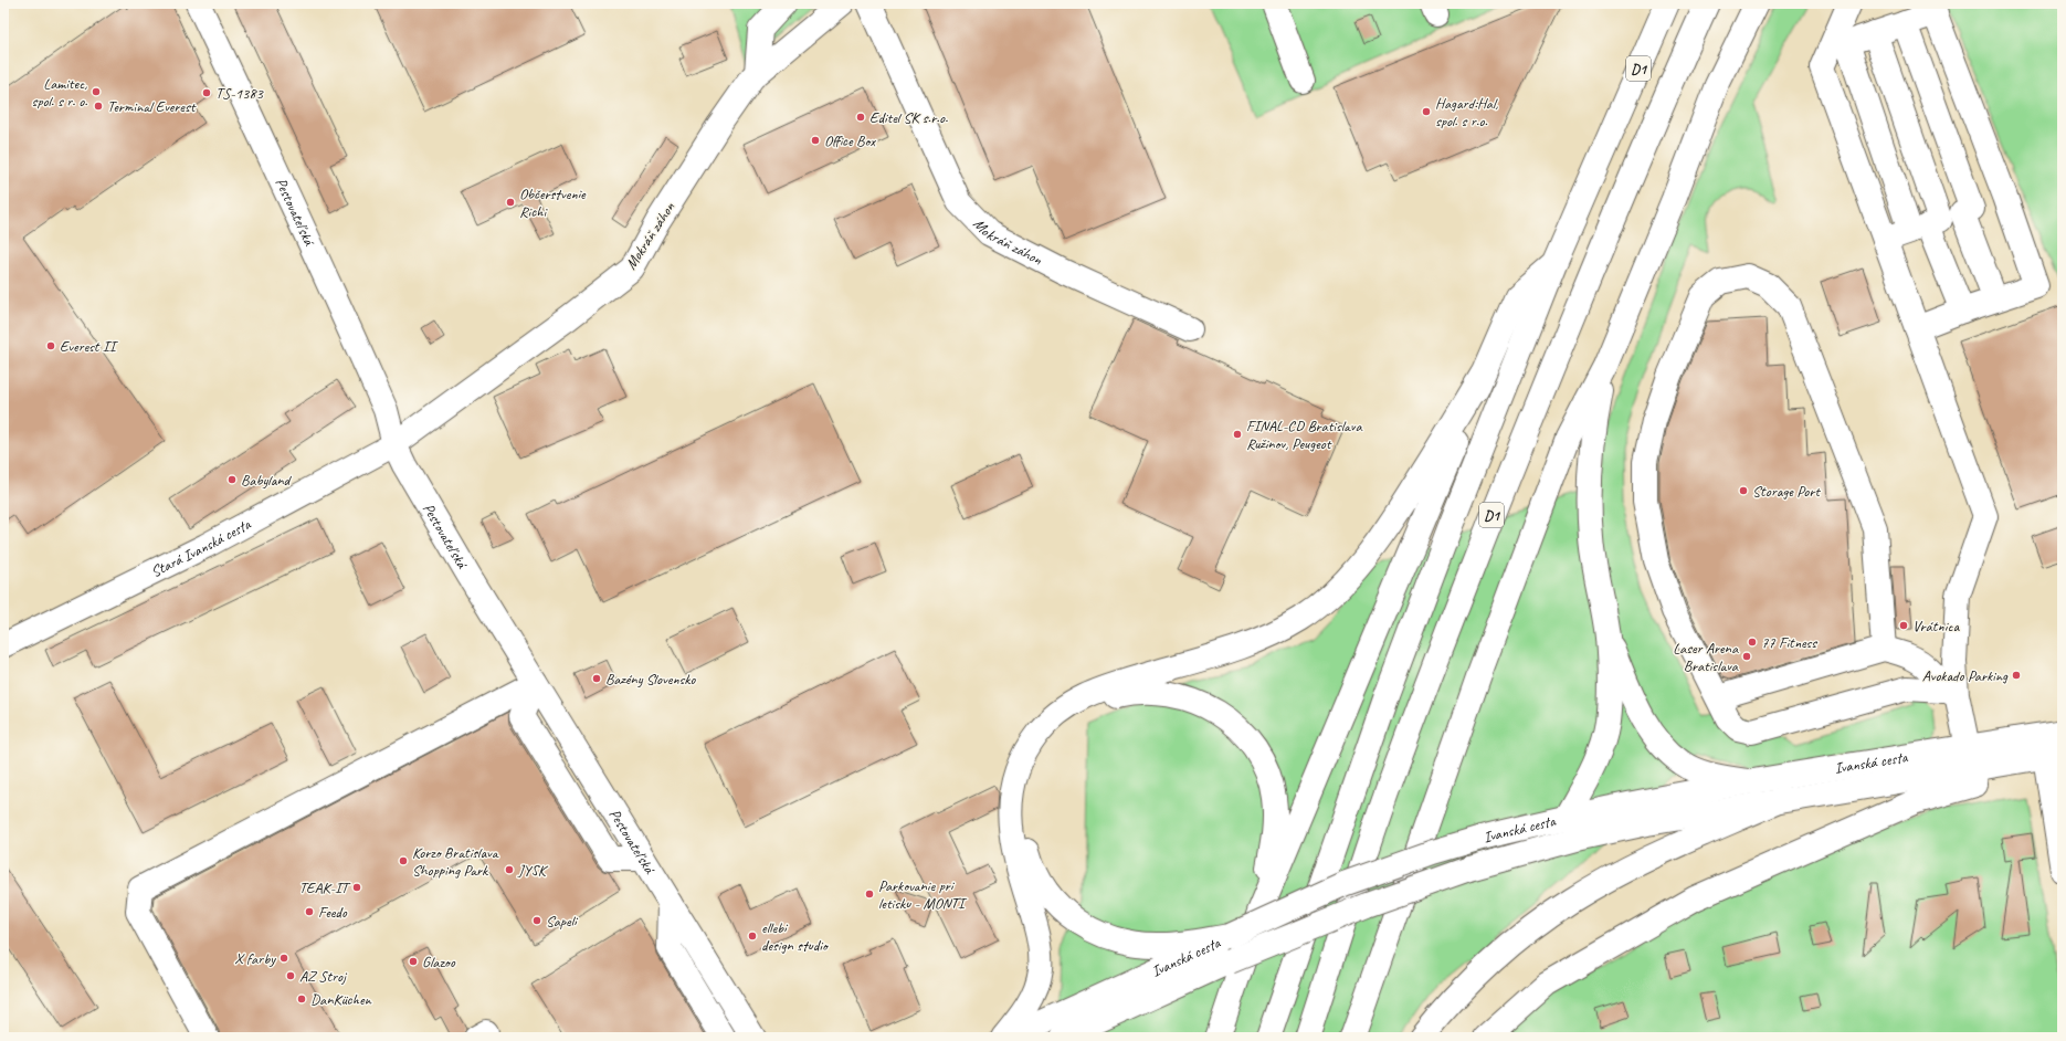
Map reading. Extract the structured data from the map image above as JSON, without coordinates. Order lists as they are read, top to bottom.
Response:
{
  "streets": {
    "main road": [
      "D1",
      "Pestovateľská",
      "Mokráň záhon",
      "Stará Ivanská cesta",
      "Ivanská cesta"
    ]
  },
  "crossings": [
    ["Pestovateľská", "Mokráň záhon"],
    ["Pestovateľská", "Stará Ivanská cesta"],
    ["Mokráň záhon", "Stará Ivanská cesta"]
  ],
  "places": [
    "Lamitec, spol. s r. o.",
    "TS-1383",
    "Terminal Everest",
    "Hagard:Hal, spol. s r.o.",
    "Editel SK s.r.o.",
    "Office Box",
    "Občerstvenie Richi",
    "Everest II",
    "FINAL-CD Bratislava Ružinov, Peugeot",
    "Babyland",
    "Storage Port",
    "Vrátnica",
    "77 Fitness",
    "Laser Arena Bratislava",
    "Avokado Parking",
    "Bazény Slovensko",
    "Korzo Bratislava Shopping Park",
    "JYSK",
    "TEAK-IT",
    "Parkovanie pri letisku - MONTI",
    "Feedo",
    "Sapeli",
    "ellebi design studio",
    "X farby",
    "Glazoo",
    "AZ Stroj",
    "DanKüchen"
  ]
}
